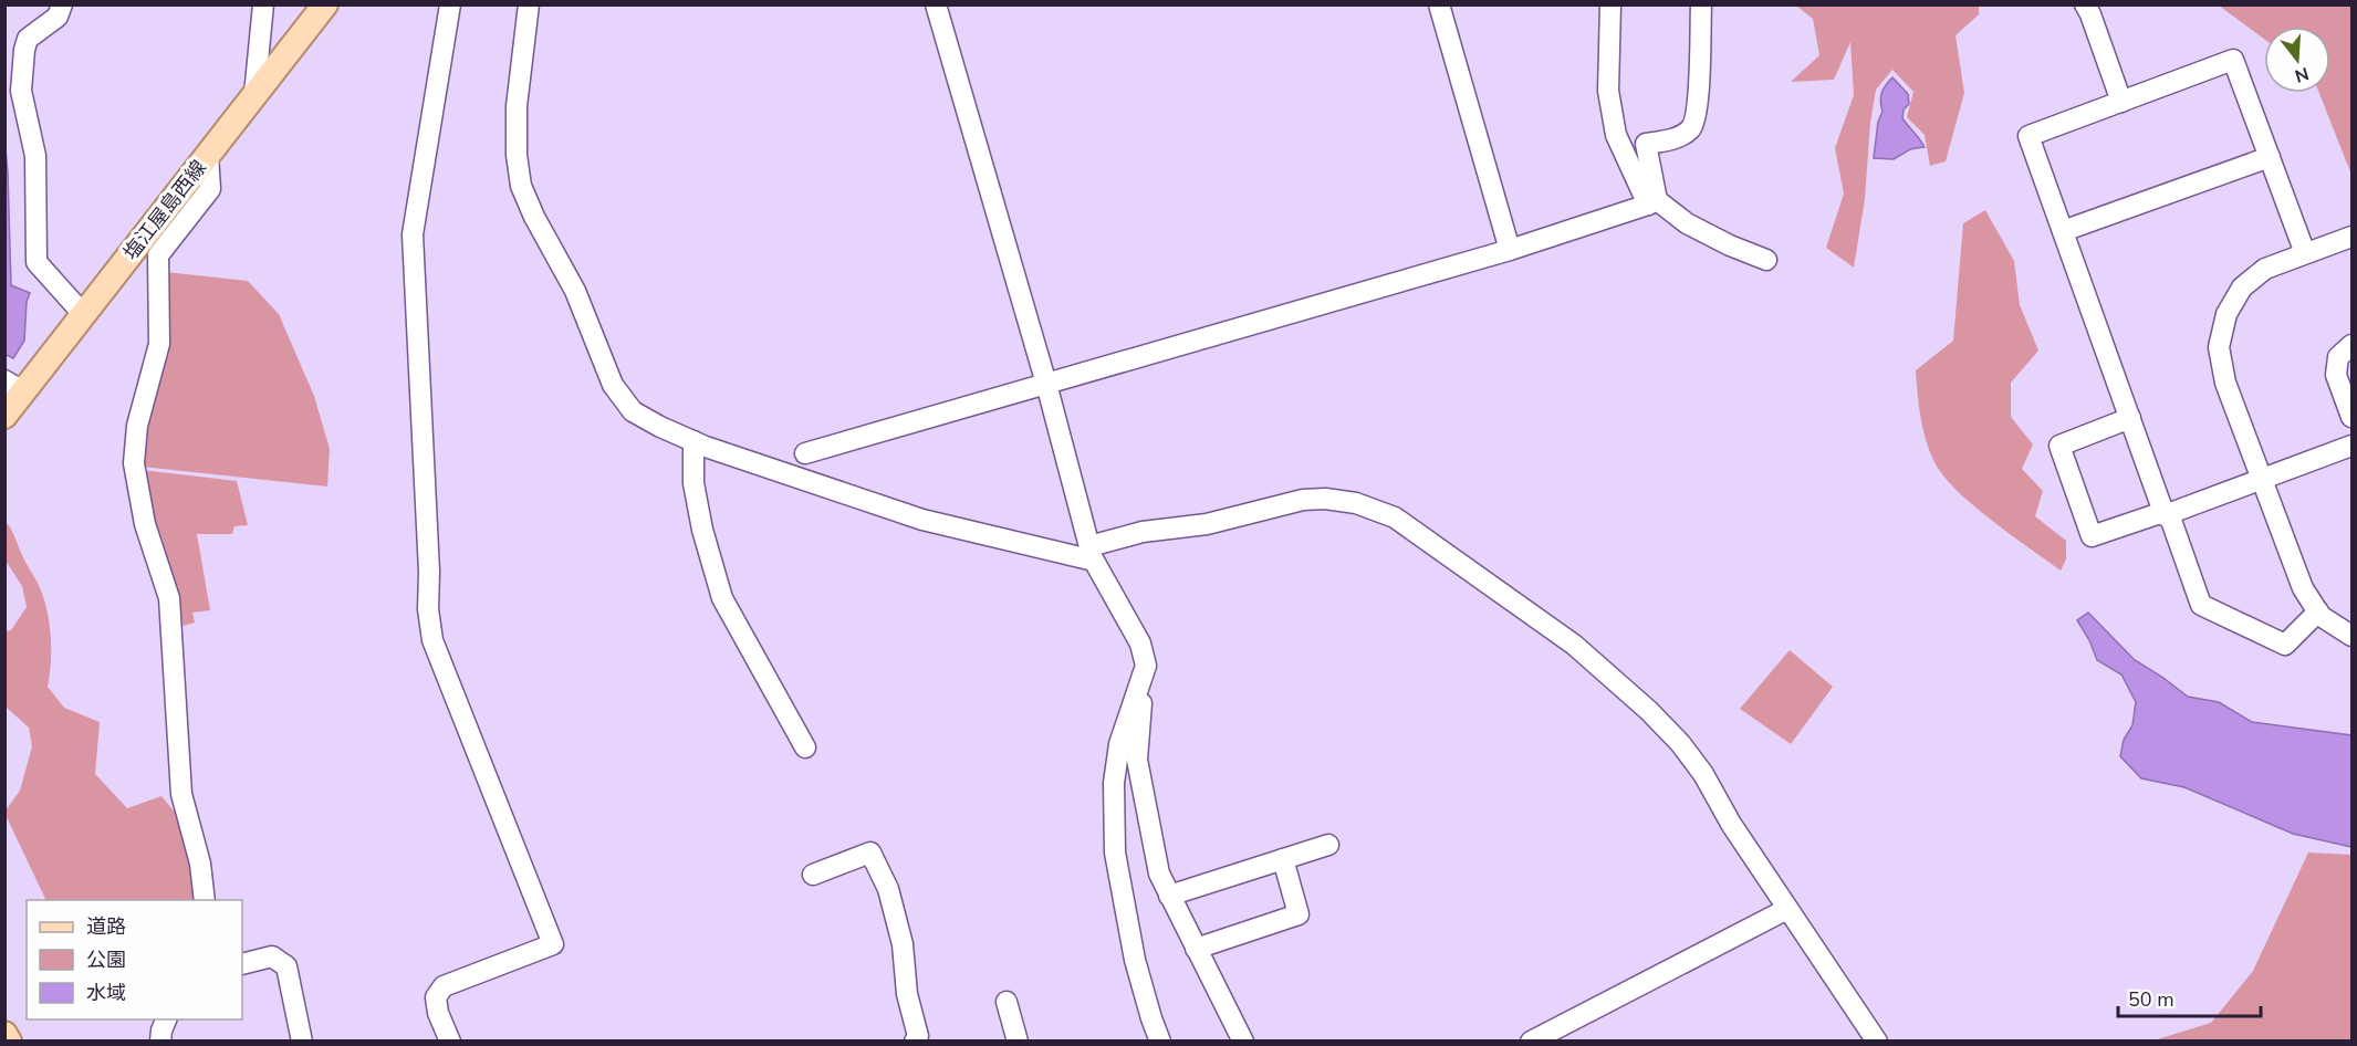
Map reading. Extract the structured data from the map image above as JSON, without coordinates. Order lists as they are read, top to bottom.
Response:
{
  "streets": {
    "main road": ["塩江屋島西線"]
  },
  "legend": ["道路", "公園", "水域"],
  "scale_bar": "50 m",
  "north": "bottom"
}
